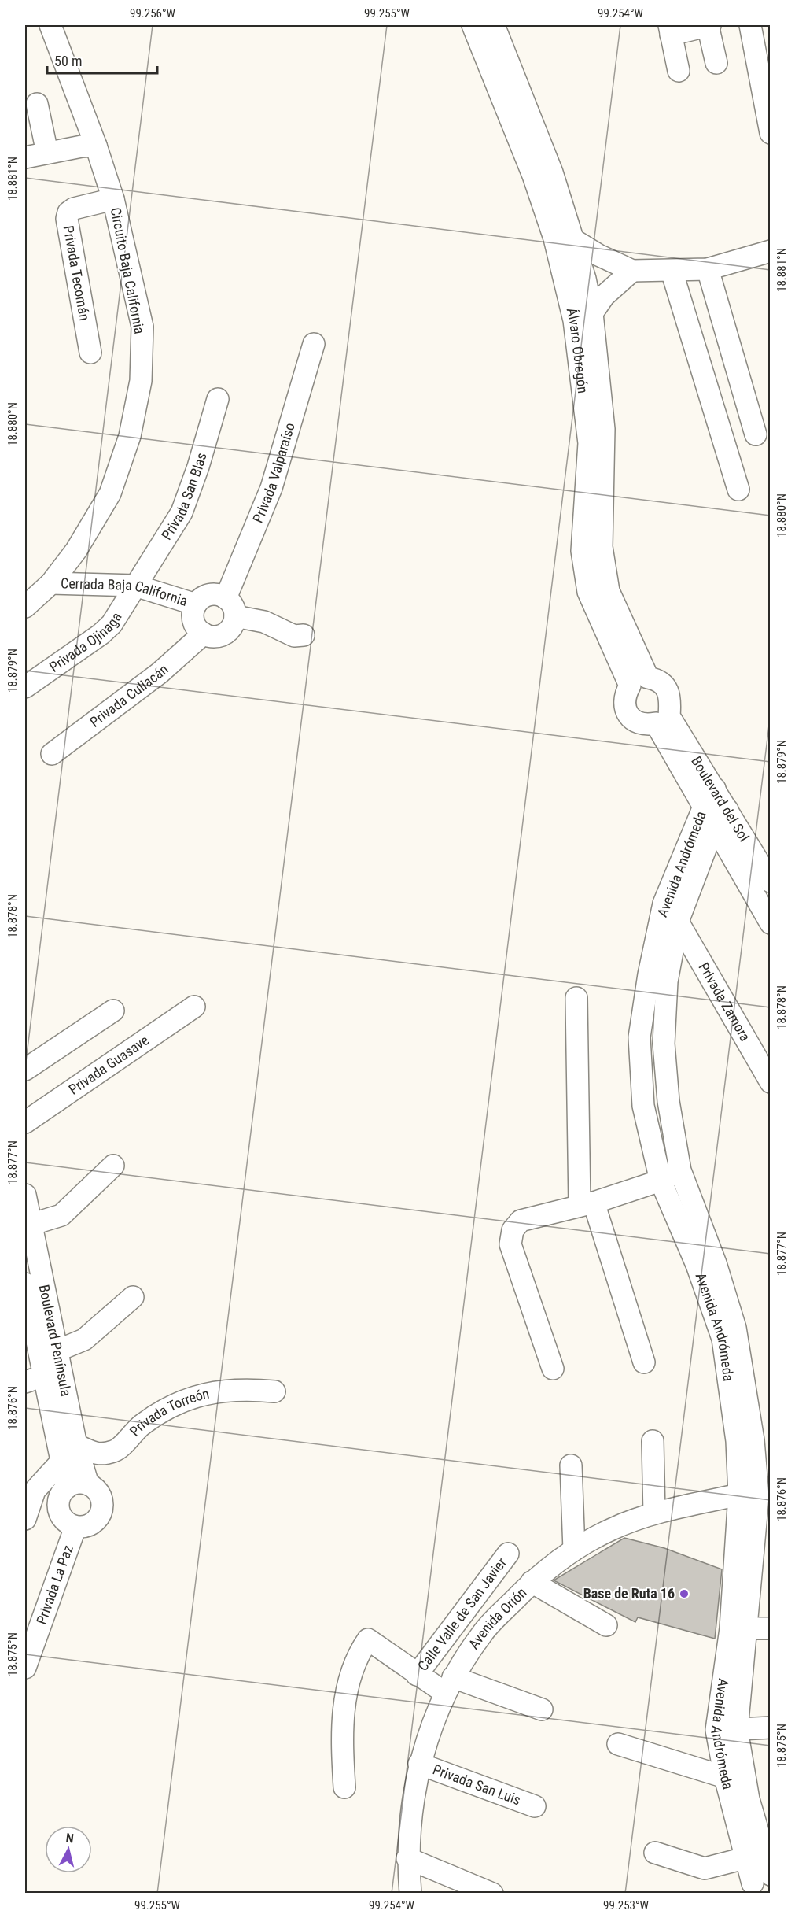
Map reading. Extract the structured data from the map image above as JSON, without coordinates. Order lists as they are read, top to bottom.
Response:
{
  "streets": {
    "street": [
      "Circuito Baja California",
      "Privada Tecomán",
      "Álvaro Obregón",
      "Privada Valparaíso",
      "Privada San Blas",
      "Cerrada Baja California",
      "Privada Ojinaga",
      "Privada Culiacán",
      "Boulevard del Sol",
      "Avenida Andrómeda",
      "Privada Zamora",
      "Privada Guasave",
      "Boulevard Península",
      "Privada Torreón",
      "Privada La Paz",
      "Calle Valle de San Javier",
      "Avenida Orión",
      "Privada San Luis"
    ]
  },
  "crossings": [
    ["Circuito Baja California", "Privada Tecomán"],
    ["Circuito Baja California", "Cerrada Baja California"],
    ["Álvaro Obregón", "Boulevard del Sol"],
    ["Privada Valparaíso", "Cerrada Baja California"],
    ["Privada Valparaíso", "Privada Culiacán"],
    ["Privada San Blas", "Cerrada Baja California"],
    ["Privada San Blas", "Privada Ojinaga"],
    ["Cerrada Baja California", "Privada Ojinaga"],
    ["Cerrada Baja California", "Privada Culiacán"],
    ["Boulevard del Sol", "Avenida Andrómeda"],
    ["Avenida Andrómeda", "Privada Zamora"],
    ["Avenida Andrómeda", "Avenida Orión"],
    ["Boulevard Península", "Privada Torreón"],
    ["Boulevard Península", "Privada La Paz"],
    ["Avenida Orión", "Privada San Luis"]
  ],
  "places": ["Base de Ruta 16"],
  "scale_bar": "50 m",
  "north": "top",
  "coordinates": [
    "99.256°W",
    "99.255°W",
    "99.254°W",
    "18.881°N",
    "18.880°N",
    "18.879°N",
    "18.878°N",
    "18.877°N",
    "18.876°N",
    "18.875°N",
    "99.253°W"
  ]
}
